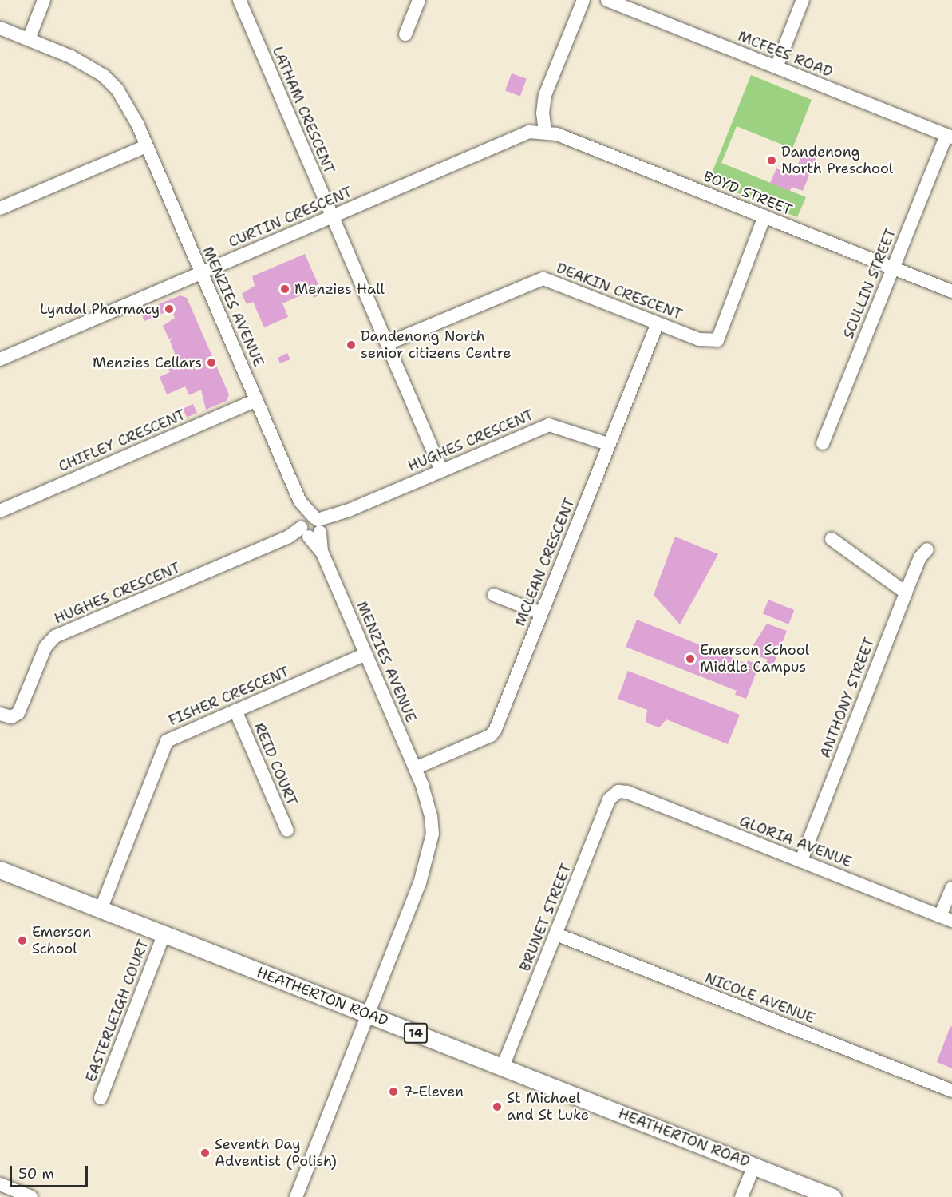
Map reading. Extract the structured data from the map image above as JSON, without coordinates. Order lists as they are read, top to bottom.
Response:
{
  "streets": {
    "main road": ["HEATHERTON ROAD", "14"],
    "street": [
      "MCFEES ROAD",
      "LATHAM CRESCENT",
      "BOYD STREET",
      "CURTIN CRESCENT",
      "SCULLIN STREET",
      "DEAKIN CRESCENT",
      "MENZIES AVENUE",
      "CHIFLEY CRESCENT",
      "HUGHES CRESCENT",
      "MCLEAN CRESCENT",
      "FISHER CRESCENT",
      "ANTHONY STREET",
      "REID COURT",
      "GLORIA AVENUE",
      "BRUNET STREET",
      "NICOLE AVENUE",
      "EASTERLEIGH COURT"
    ]
  },
  "crossings": [
    ["MCFEES ROAD", "SCULLIN STREET"],
    ["LATHAM CRESCENT", "CURTIN CRESCENT"],
    ["LATHAM CRESCENT", "DEAKIN CRESCENT"],
    ["LATHAM CRESCENT", "HUGHES CRESCENT"],
    ["BOYD STREET", "CURTIN CRESCENT"],
    ["BOYD STREET", "SCULLIN STREET"],
    ["BOYD STREET", "DEAKIN CRESCENT"],
    ["CURTIN CRESCENT", "MENZIES AVENUE"],
    ["DEAKIN CRESCENT", "MCLEAN CRESCENT"],
    ["MENZIES AVENUE", "CHIFLEY CRESCENT"],
    ["MENZIES AVENUE", "HUGHES CRESCENT"],
    ["MENZIES AVENUE", "MCLEAN CRESCENT"],
    ["MENZIES AVENUE", "FISHER CRESCENT"],
    ["MENZIES AVENUE", "HEATHERTON ROAD"],
    ["HUGHES CRESCENT", "MCLEAN CRESCENT"],
    ["FISHER CRESCENT", "REID COURT"],
    ["FISHER CRESCENT", "HEATHERTON ROAD"],
    ["ANTHONY STREET", "GLORIA AVENUE"],
    ["GLORIA AVENUE", "BRUNET STREET"],
    ["BRUNET STREET", "HEATHERTON ROAD"],
    ["BRUNET STREET", "NICOLE AVENUE"],
    ["HEATHERTON ROAD", "EASTERLEIGH COURT"]
  ],
  "places": [
    "Dandenong North Preschool",
    "Menzies Hall",
    "Lyndal Pharmacy",
    "Dandenong North senior citizens Centre",
    "Menzies Cellars",
    "Emerson School Middle Campus",
    "Emerson School",
    "7-Eleven",
    "St Michael and St Luke",
    "Seventh Day Adventist (Polish)"
  ],
  "scale_bar": "50 m"
}
